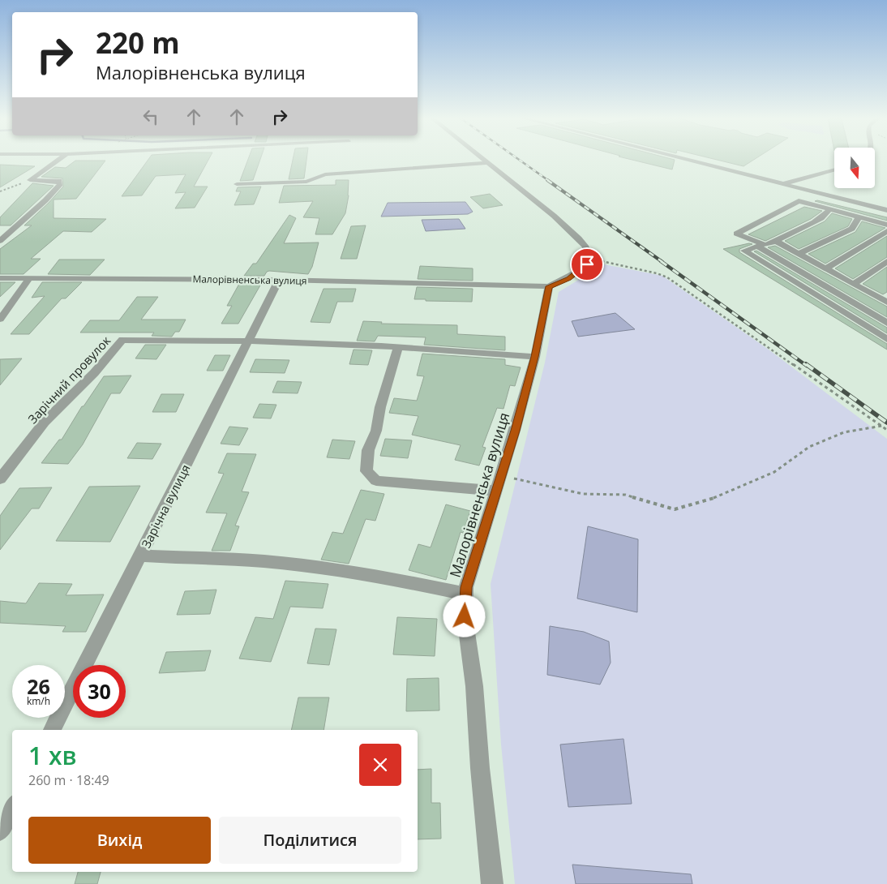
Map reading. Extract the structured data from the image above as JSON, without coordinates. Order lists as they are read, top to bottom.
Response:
{
  "streets": {
    "street": ["Малорівненська вулиця", "Зарічний провулок", "Зарічна вулиця"]
  },
  "crossings": [
    ["Малорівненська вулиця", "Зарічний провулок"],
    ["Малорівненська вулиця", "Зарічна вулиця"],
    ["Зарічний провулок", "Зарічна вулиця"]
  ],
  "north": "bottom",
  "page": {
    "turn": ["220 m", "Малорівненська вулиця"],
    "speed": "26 km/h",
    "limit": "30",
    "heading": ["1 хв", "260 m · 18:49"],
    "buttons": ["Вихід", "Поділитися"]
  }
}
